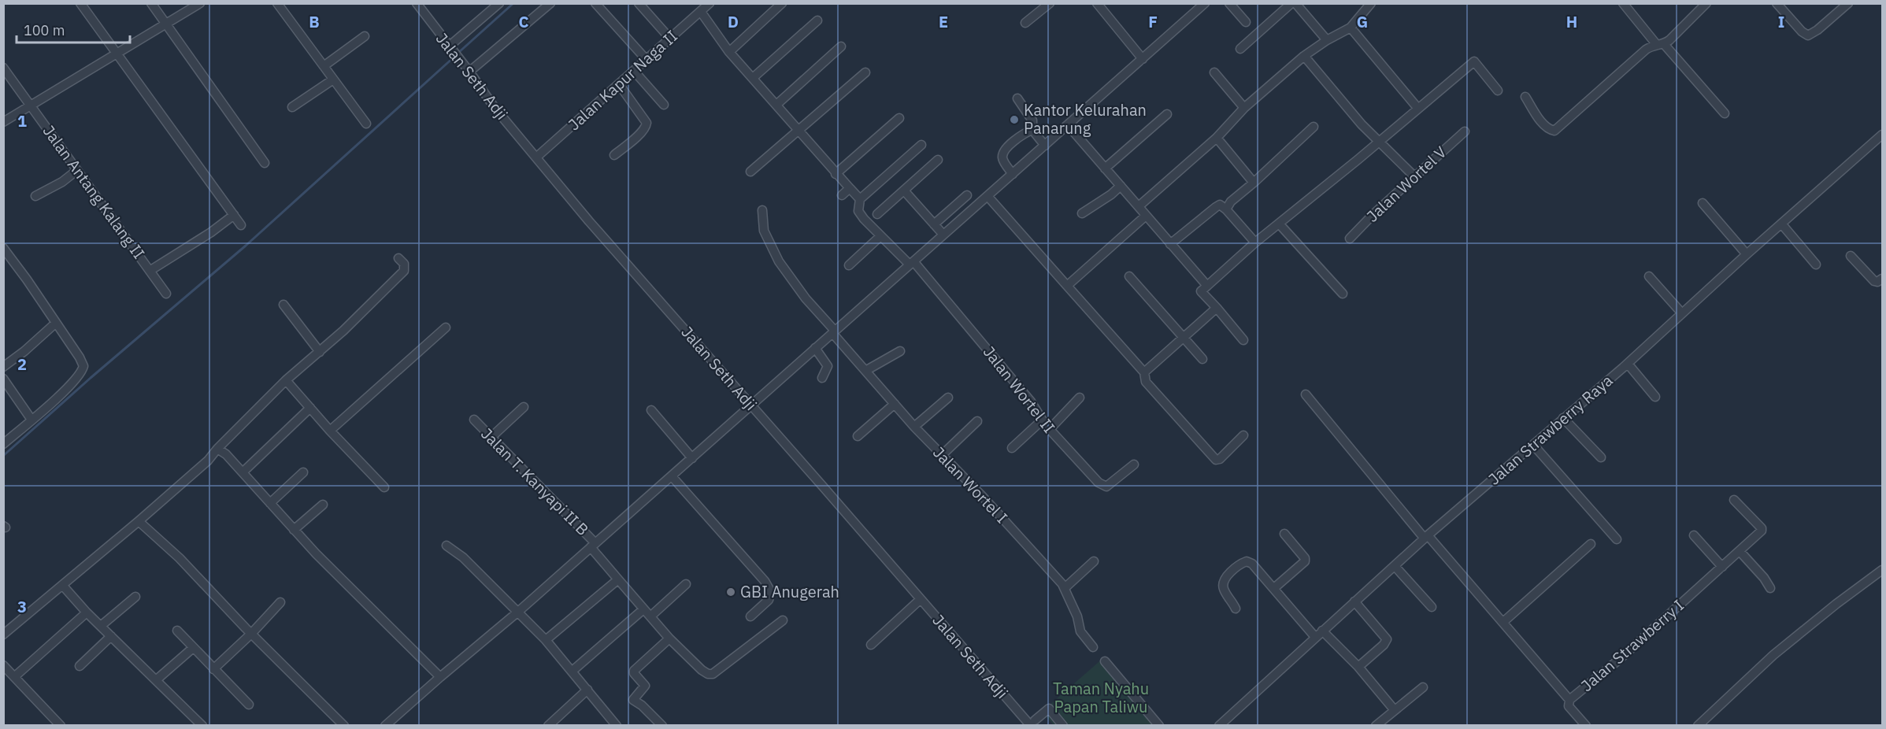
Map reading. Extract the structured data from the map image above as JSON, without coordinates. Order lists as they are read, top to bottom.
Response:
{
  "streets": {
    "street": [
      "Jalan Seth Adji",
      "Jalan Kapur Naga II",
      "Jalan Wortel V",
      "Jalan Antang Kalang II",
      "Jalan Wortel II",
      "Jalan Strawberry Raya",
      "Jalan T. Kanyapi II B",
      "Jalan Wortel I",
      "Jalan Strawberry I"
    ]
  },
  "crossings": [
    ["Jalan Seth Adji", "Jalan Kapur Naga II"],
    ["Jalan Strawberry Raya", "Jalan Strawberry I"]
  ],
  "parks": ["Taman Nyahu Papan Taliwu"],
  "places": ["Kantor Kelurahan Panarung", "GBI Anugerah"],
  "scale_bar": "100 m",
  "grid": {
    "columns": [
      "B",
      "C",
      "D",
      "E",
      "F",
      "G",
      "H",
      "I"
    ],
    "rows": ["1", "2", "3"]
  }
}
